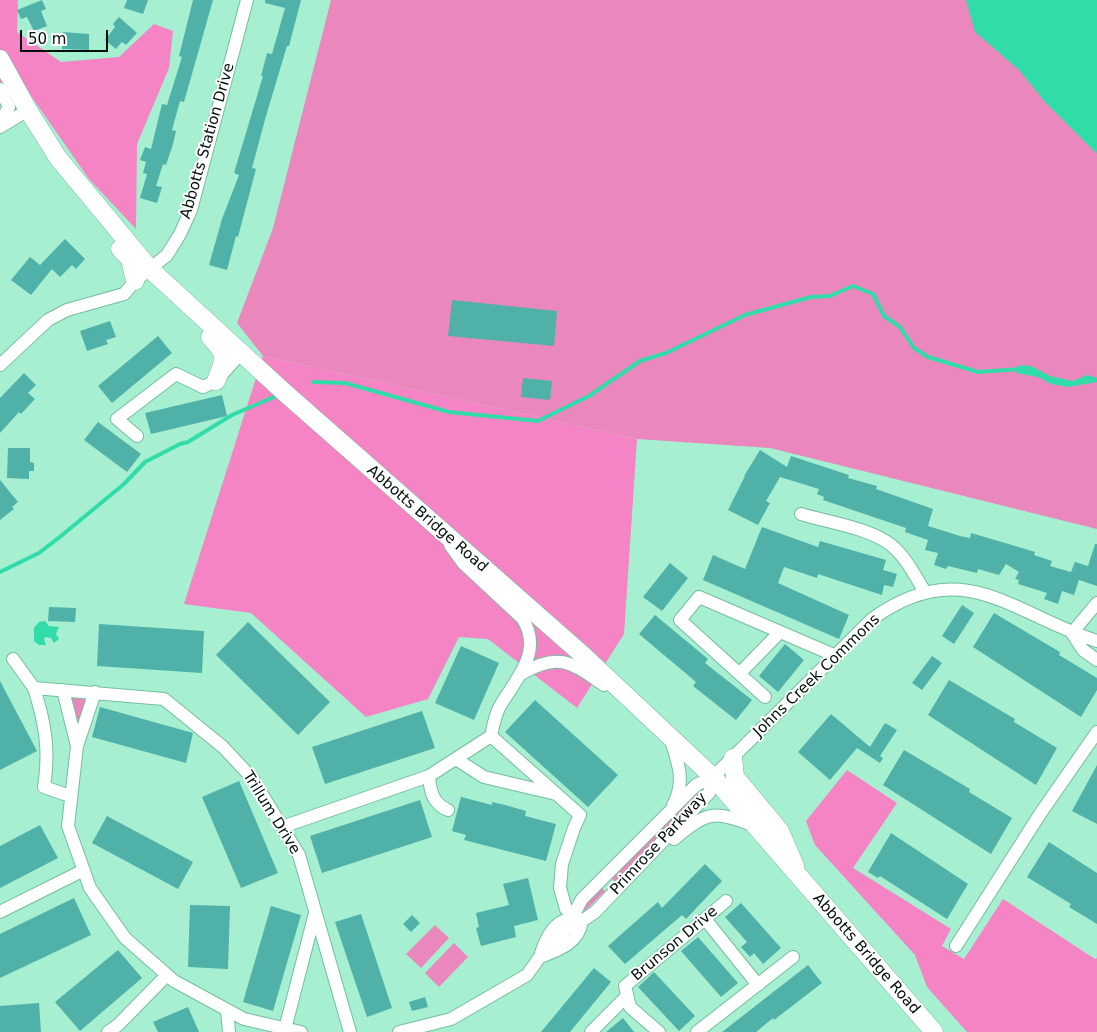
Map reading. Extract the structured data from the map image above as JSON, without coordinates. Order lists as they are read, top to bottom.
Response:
{
  "streets": {
    "main road": ["Abbotts Bridge Road"],
    "street": [
      "Abbotts Station Drive",
      "Johns Creek Commons",
      "Trillum Drive",
      "Primrose Parkway",
      "Brunson Drive"
    ]
  },
  "crossings": [
    ["Abbotts Station Drive", "Abbotts Bridge Road"],
    ["Abbotts Bridge Road", "Johns Creek Commons"],
    ["Abbotts Bridge Road", "Primrose Parkway"],
    ["Johns Creek Commons", "Primrose Parkway"]
  ],
  "scale_bar": "50 m"
}
